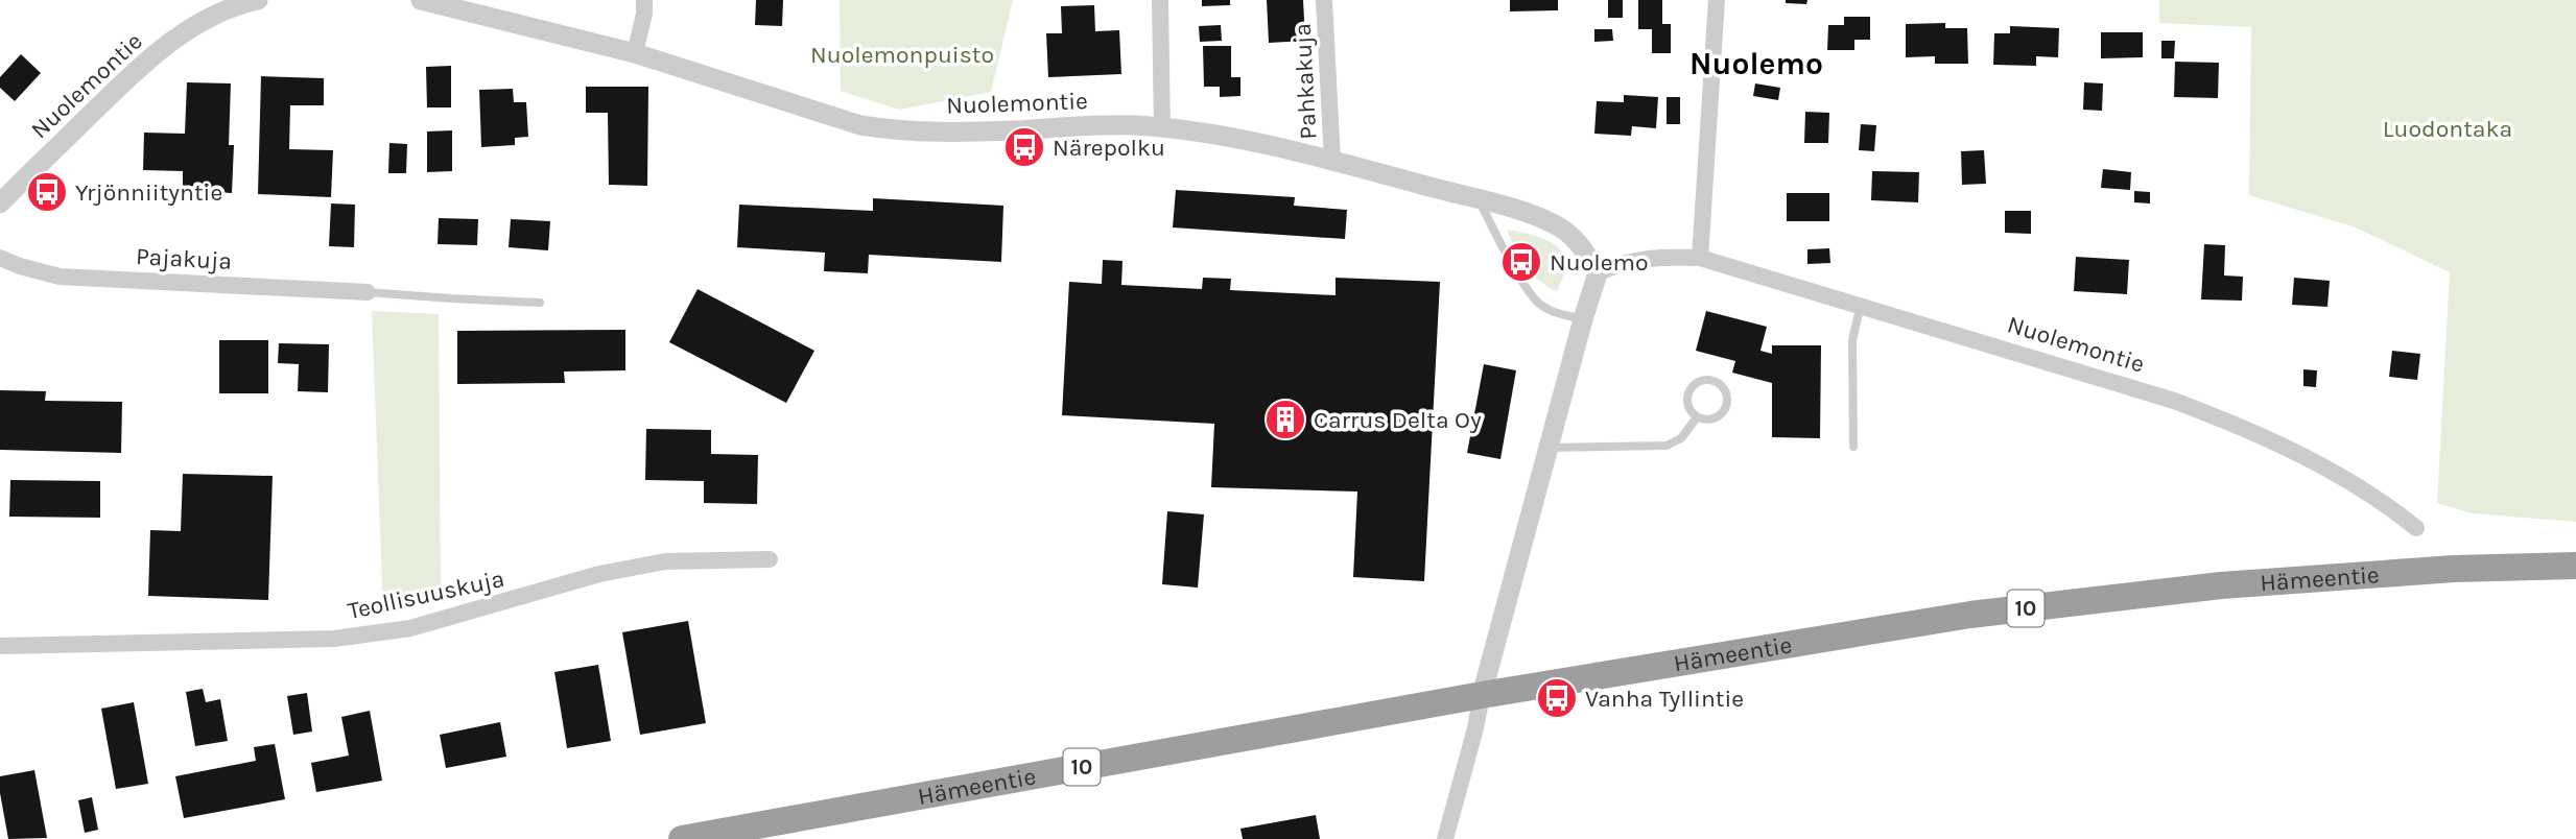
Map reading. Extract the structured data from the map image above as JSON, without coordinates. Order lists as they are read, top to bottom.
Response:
{
  "streets": {
    "highway": ["Hämeentie", "10"],
    "street": [
      "Pahkakuja",
      "Nuolemontie",
      "Pajakuja",
      "Teollisuuskuja"
    ]
  },
  "crossings": [
    ["Pahkakuja", "Nuolemontie"]
  ],
  "districts": ["Nuolemo"],
  "parks": ["Nuolemonpuisto", "Luodontaka"],
  "places": {
    "bus stop": [
      "Närepolku",
      "Yrjönniityntie",
      "Nuolemo",
      "Vanha Tyllintie"
    ],
    "building": ["Carrus Delta Oy"]
  }
}
